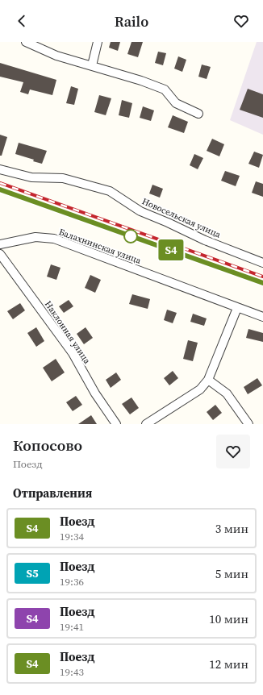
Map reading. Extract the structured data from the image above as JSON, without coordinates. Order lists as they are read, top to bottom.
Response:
{
  "streets": {
    "street": ["Новосельская улица", "Балахнинская улица", "Наклонная улица"]
  },
  "page": {
    "header": "Railo",
    "on_map": "S4",
    "heading": [
      ["Копосово", "Поезд"],
      "Отправления"
    ],
    "list": [
      {
        "mark": "S4",
        "name": "Поезд",
        "note": "19:34",
        "value": "3 мин"
      },
      {
        "mark": "S5",
        "name": "Поезд",
        "note": "19:36",
        "value": "5 мин"
      },
      {
        "mark": "S4",
        "name": "Поезд",
        "note": "19:41",
        "value": "10 мин"
      },
      {
        "mark": "S4",
        "name": "Поезд",
        "note": "19:43",
        "value": "12 мин"
      }
    ]
  }
}
